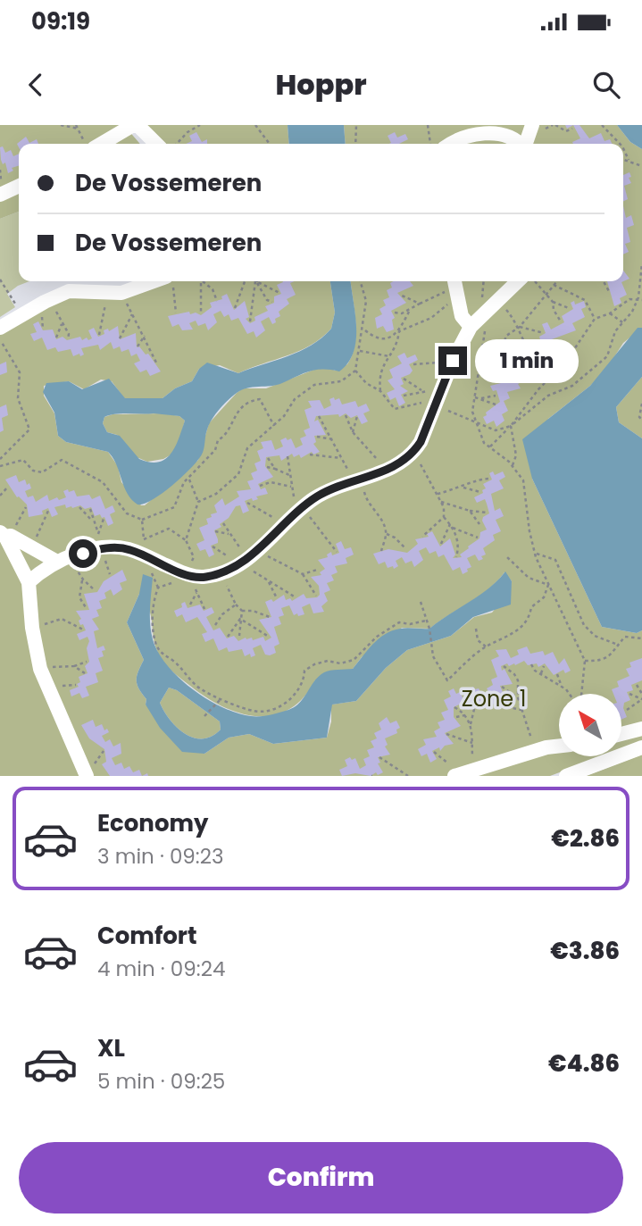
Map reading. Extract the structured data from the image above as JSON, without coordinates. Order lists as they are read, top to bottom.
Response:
{
  "parks": ["Zone 1"],
  "north": "top left",
  "page": {
    "status": "09:19",
    "header": "Hoppr",
    "banner": ["De Vossemeren", "De Vossemeren"],
    "bubble": "1 min",
    "list": [
      {
        "name": "Economy",
        "note": "3 min · 09:23",
        "value": "€2.86"
      },
      {
        "name": "Comfort",
        "note": "4 min · 09:24",
        "value": "€3.86"
      },
      {
        "name": "XL",
        "note": "5 min · 09:25",
        "value": "€4.86"
      }
    ],
    "buttons": "Confirm"
  }
}
